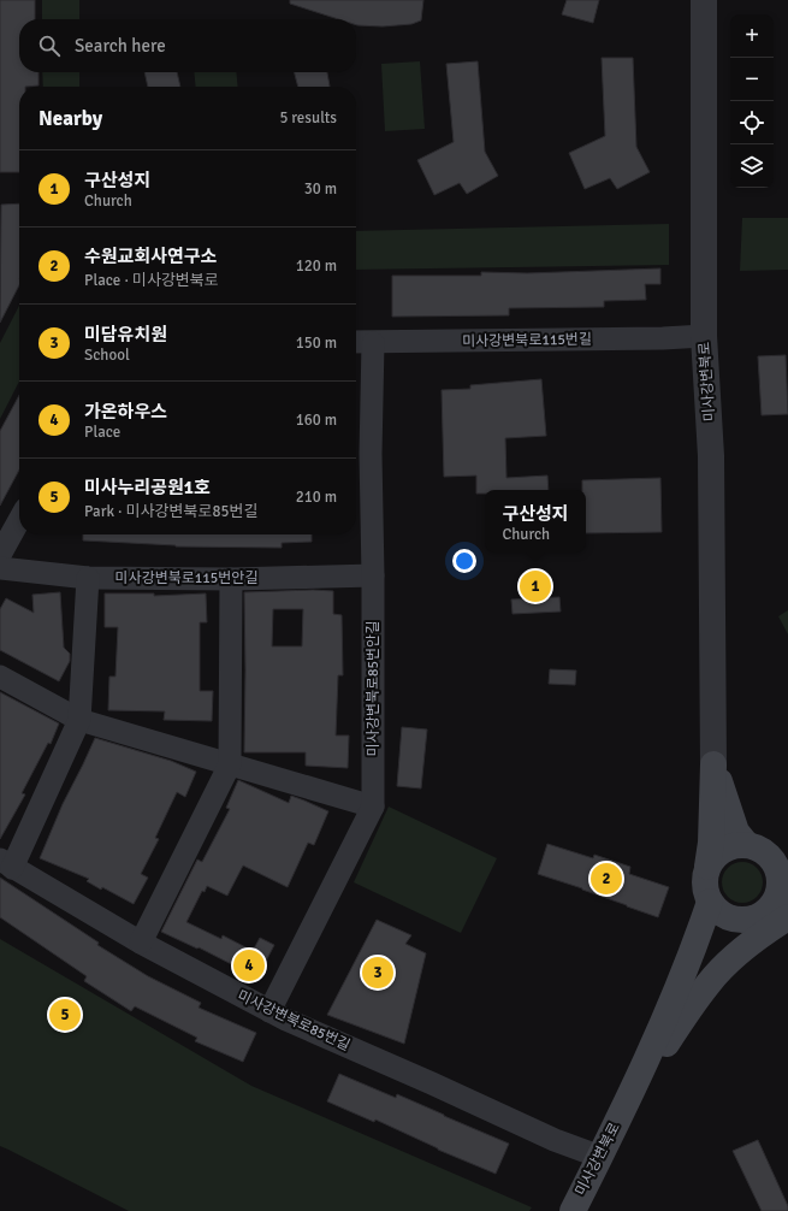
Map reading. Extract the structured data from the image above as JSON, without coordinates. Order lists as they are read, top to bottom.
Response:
{
  "streets": {
    "main road": ["미사강변북로"],
    "street": [
      "미사강변북로115번길",
      "미사강변북로115번안길",
      "미사강변북로85번안길",
      "미사강변북로85번길"
    ]
  },
  "crossings": [
    ["미사강변북로115번길", "미사강변북로"],
    ["미사강변북로115번길", "미사강변북로85번안길"],
    ["미사강변북로", "미사강변북로85번길"],
    ["미사강변북로115번안길", "미사강변북로85번안길"],
    ["미사강변북로85번안길", "미사강변북로85번길"]
  ],
  "page": {
    "map_buttons": ["+", "−"],
    "search": "Search here",
    "heading": ["Nearby", "5 results"],
    "list": [
      {
        "mark": "1",
        "name": "구산성지",
        "note": "Church",
        "value": "30 m"
      },
      {
        "mark": "2",
        "name": "수원교회사연구소",
        "note": "Place · 미사강변북로",
        "value": "120 m"
      },
      {
        "mark": "3",
        "name": "미담유치원",
        "note": "School",
        "value": "150 m"
      },
      {
        "mark": "4",
        "name": "가온하우스",
        "note": "Place",
        "value": "160 m"
      },
      {
        "mark": "5",
        "name": "미사누리공원1호",
        "note": "Park · 미사강변북로85번길",
        "value": "210 m"
      }
    ],
    "popup": ["구산성지", "Church"],
    "pins": [
      "1",
      "2",
      "4",
      "3",
      "5"
    ]
  }
}
